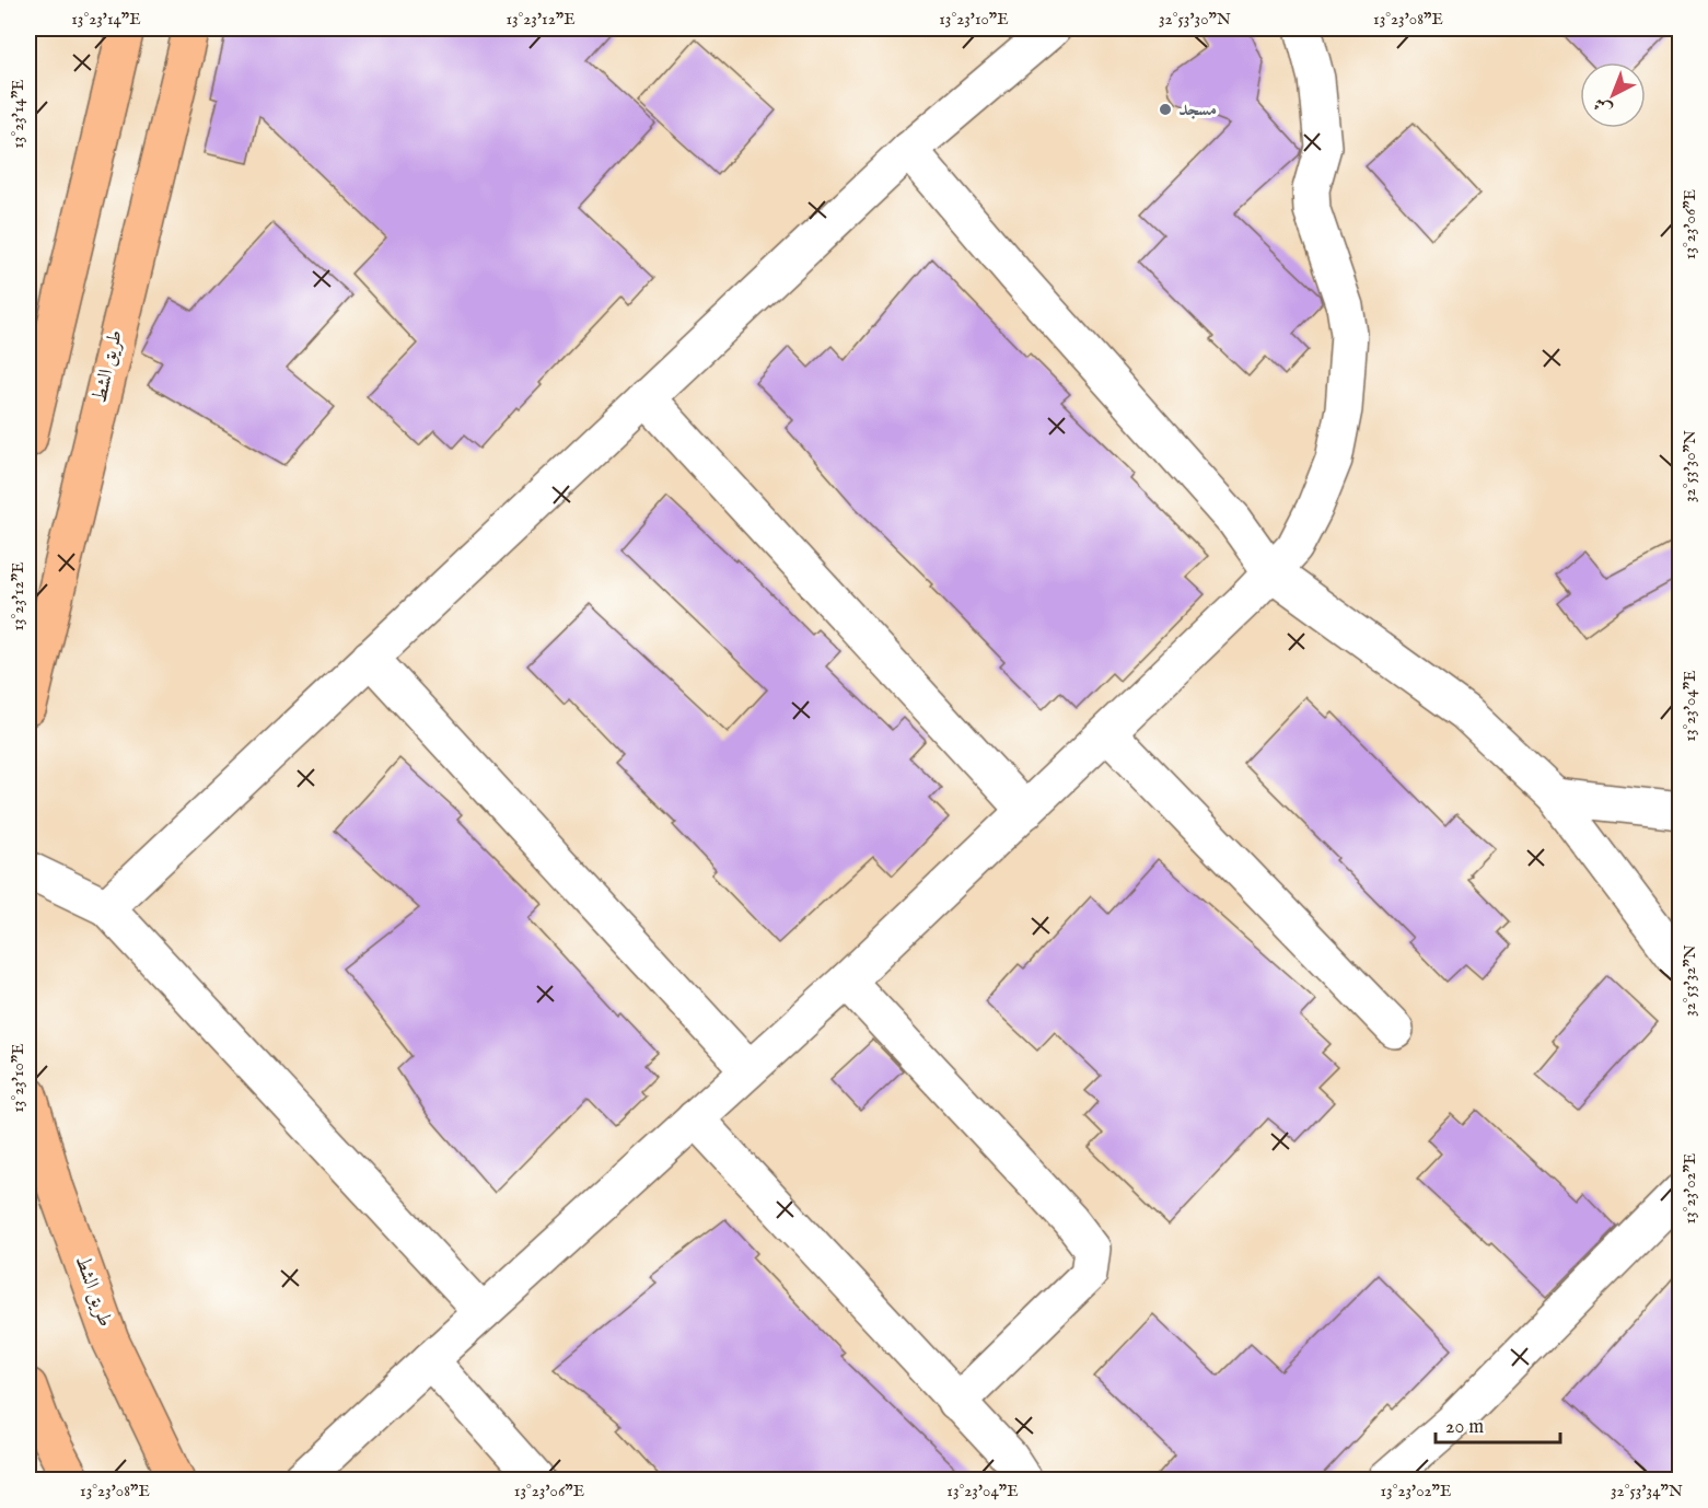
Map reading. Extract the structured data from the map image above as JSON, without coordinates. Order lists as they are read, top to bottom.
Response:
{
  "streets": {
    "highway": ["طريق الشط"]
  },
  "places": ["مسجد"],
  "scale_bar": "20 m",
  "north": "bottom left",
  "coordinates": [
    "13°23'14\"E",
    "13°23'12\"E",
    "13°23'10\"E",
    "32°53'30\"N",
    "13°23'08\"E",
    "13°23'06\"E",
    "13°23'04\"E",
    "32°53'32\"N",
    "13°23'02\"E",
    "32°53'34\"N"
  ]
}
